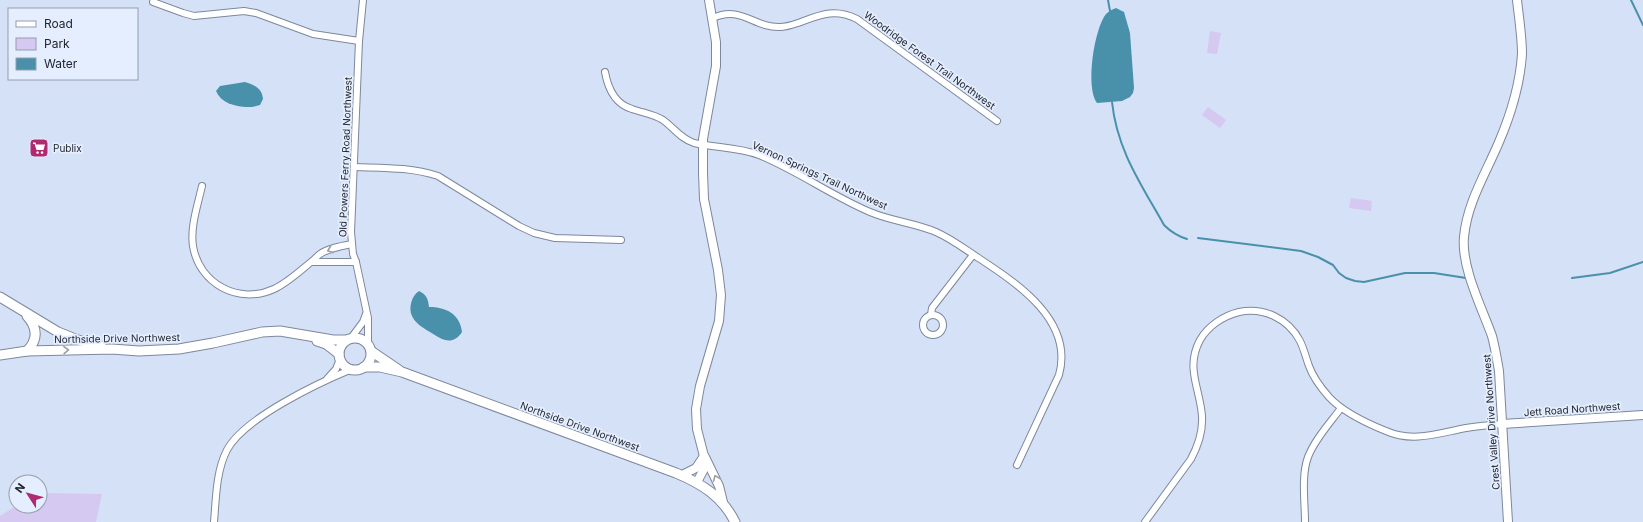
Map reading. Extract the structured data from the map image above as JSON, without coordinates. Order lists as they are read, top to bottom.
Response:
{
  "streets": {
    "main road": ["Northside Drive Northwest"],
    "street": [
      "Woodridge Forest Trail Northwest",
      "Old Powers Ferry Road Northwest",
      "Vernon Springs Trail Northwest",
      "Jett Road Northwest",
      "Crest Valley Drive Northwest"
    ]
  },
  "crossings": [
    ["Old Powers Ferry Road Northwest", "Northside Drive Northwest"],
    ["Jett Road Northwest", "Crest Valley Drive Northwest"]
  ],
  "places": {
    "supermarket": ["Publix"]
  },
  "legend": ["Road", "Park", "Water"],
  "north": "top left"
}
